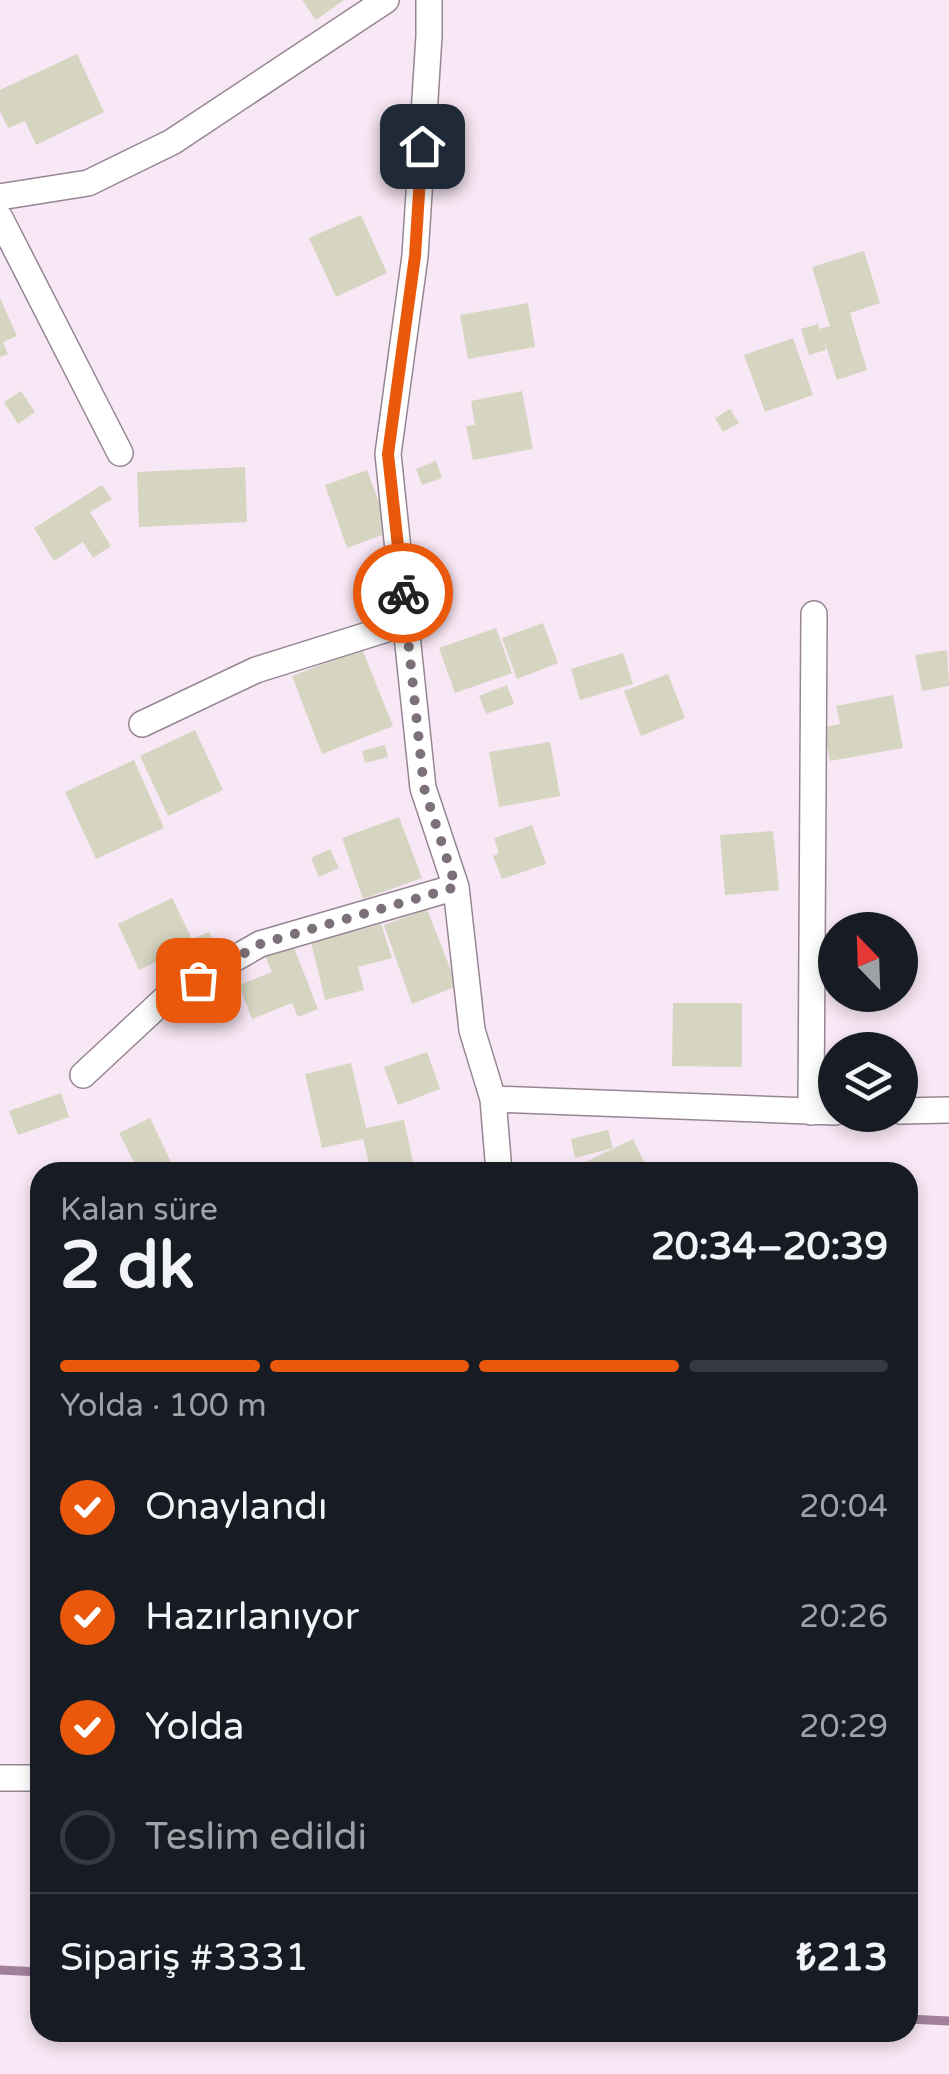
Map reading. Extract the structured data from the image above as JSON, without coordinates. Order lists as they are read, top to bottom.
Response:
{
  "north": "top left",
  "page": {
    "heading": ["2 dk", "Kalan süre", "20:34–20:39"],
    "panel": ["Sipariş #3331", "₺213"],
    "bar": "Yolda · 100 m",
    "list": [
      ["Onaylandı", "20:04"],
      ["Hazırlanıyor", "20:26"],
      ["Yolda", "20:29"],
      "Teslim edildi"
    ]
  }
}
